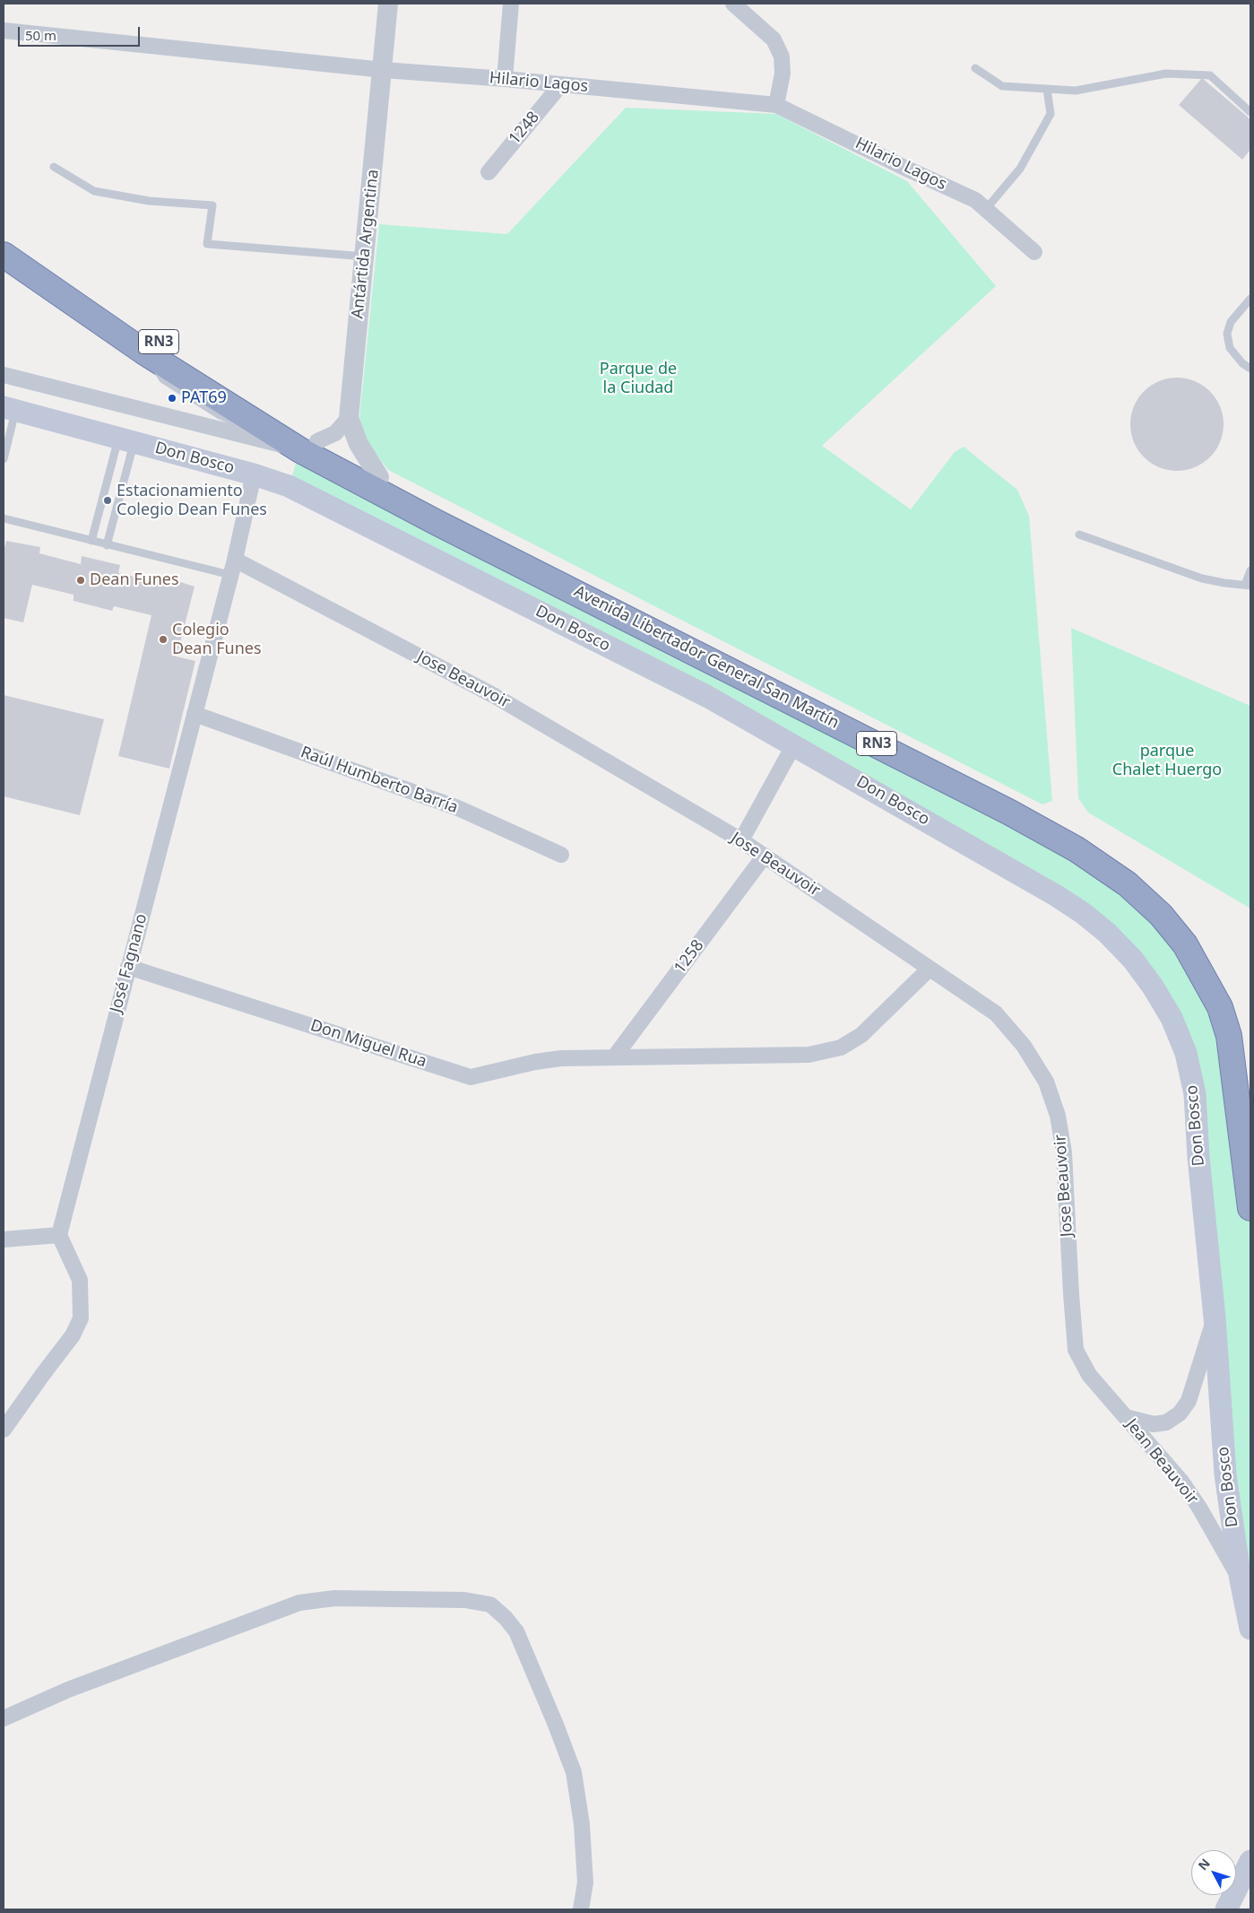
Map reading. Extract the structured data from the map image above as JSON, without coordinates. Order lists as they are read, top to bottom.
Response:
{
  "streets": {
    "highway": ["RN3", "Avenida Libertador General San Martín"],
    "main road": ["Don Bosco"],
    "street": [
      "Hilario Lagos",
      "1248",
      "Antártida Argentina",
      "Jose Beauvoir",
      "Raúl Humberto Barría",
      "1258",
      "José Fagnano",
      "Don Miguel Rua",
      "Jean Beauvoir"
    ]
  },
  "crossings": [
    ["Hilario Lagos", "1248"],
    ["Hilario Lagos", "Antártida Argentina"],
    ["Antártida Argentina", "Avenida Libertador General San Martín"],
    ["Don Bosco", "José Fagnano"],
    ["Don Bosco", "Jean Beauvoir"],
    ["Jose Beauvoir", "1258"],
    ["Jose Beauvoir", "José Fagnano"],
    ["Jose Beauvoir", "Don Miguel Rua"],
    ["Jose Beauvoir", "Jean Beauvoir"],
    ["Raúl Humberto Barría", "José Fagnano"],
    ["1258", "Don Miguel Rua"],
    ["José Fagnano", "Don Miguel Rua"]
  ],
  "parks": ["Parque de la Ciudad", "parque Chalet Huergo"],
  "places": [
    "PAT69",
    "Estacionamiento Colegio Dean Funes",
    "Dean Funes",
    "Colegio Dean Funes"
  ],
  "scale_bar": "50 m",
  "north": "top left"
}
